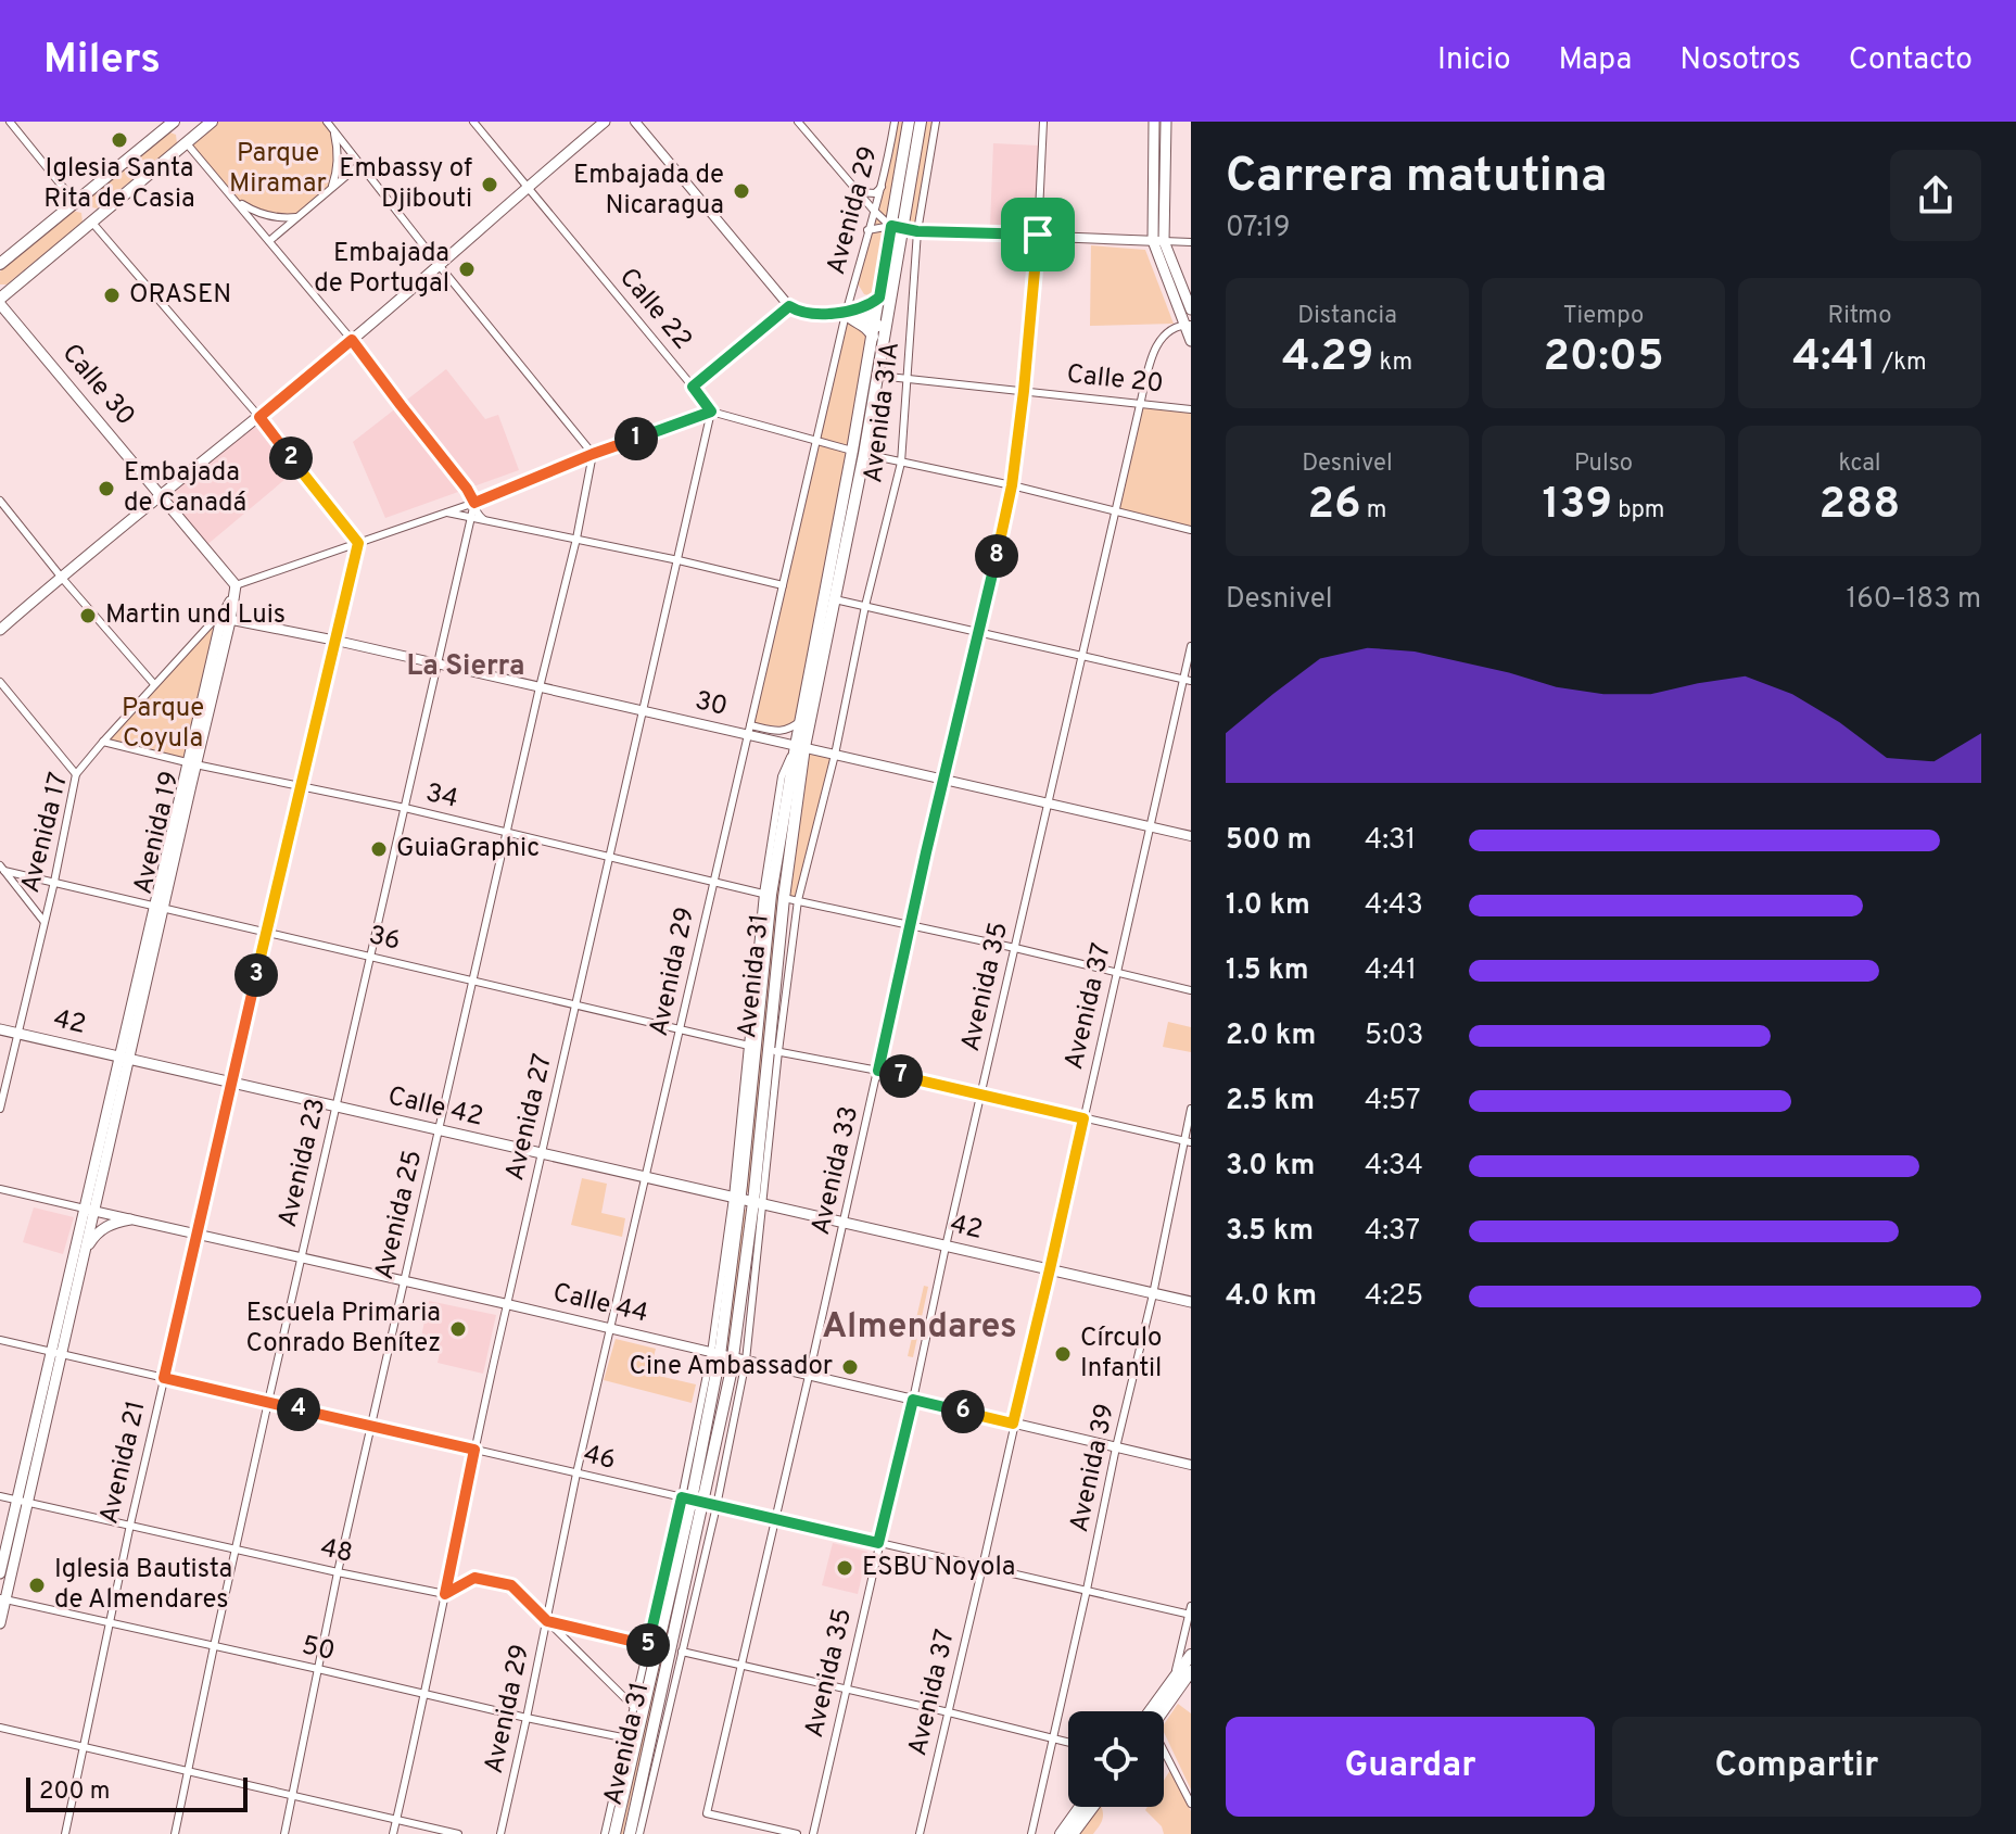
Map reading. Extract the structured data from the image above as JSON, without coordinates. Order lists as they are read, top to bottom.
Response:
{
  "streets": {
    "main road": [
      "Calle 30",
      "Avenida 19",
      "Avenida 31",
      "42",
      "Calle 42"
    ],
    "street": [
      "Avenida 29",
      "Calle 22",
      "Calle 20",
      "Avenida 31A",
      "30",
      "34",
      "Avenida 17",
      "36",
      "Avenida 35",
      "Avenida 37",
      "Avenida 27",
      "Avenida 23",
      "Avenida 33",
      "Avenida 25",
      "Calle 44",
      "46",
      "Avenida 21",
      "Avenida 39",
      "48",
      "50"
    ]
  },
  "crossings": [
    ["Avenida 29", "30"],
    ["Avenida 29", "34"],
    ["Avenida 29", "36"],
    ["Avenida 29", "Calle 42"],
    ["Avenida 29", "Calle 44"],
    ["Avenida 29", "46"],
    ["Avenida 29", "50"],
    ["Calle 22", "Avenida 27"],
    ["Calle 20", "Avenida 31A"],
    ["Calle 20", "Avenida 31"],
    ["Calle 20", "Avenida 35"],
    ["Calle 20", "Avenida 33"],
    ["Avenida 31A", "30"],
    ["Avenida 31A", "Avenida 31"],
    ["30", "Avenida 17"],
    ["30", "Avenida 19"],
    ["30", "Avenida 31"],
    ["30", "Avenida 35"],
    ["30", "Avenida 37"],
    ["30", "Avenida 27"],
    ["30", "Avenida 23"],
    ["30", "Avenida 33"],
    ["30", "Avenida 25"],
    ["30", "Avenida 21"],
    ["34", "Avenida 17"],
    ["34", "Avenida 19"],
    ["34", "Avenida 31"],
    ["34", "Avenida 27"],
    ["34", "Avenida 23"],
    ["34", "Avenida 25"],
    ["34", "Avenida 21"],
    ["Avenida 17", "Avenida 19"],
    ["Avenida 17", "36"],
    ["Avenida 17", "42"],
    ["Avenida 19", "36"],
    ["Avenida 19", "42"],
    ["Avenida 19", "Calle 42"],
    ["Avenida 19", "Calle 44"],
    ["Avenida 19", "46"],
    ["Avenida 19", "48"],
    ["Avenida 19", "50"],
    ["36", "Avenida 31"],
    ["36", "Avenida 35"],
    ["36", "Avenida 37"],
    ["36", "Avenida 27"],
    ["36", "Avenida 23"],
    ["36", "Avenida 33"],
    ["36", "Avenida 25"],
    ["36", "Avenida 21"],
    ["36", "Avenida 39"],
    ["Avenida 31", "42"],
    ["Avenida 31", "Calle 42"],
    ["Avenida 31", "Calle 44"],
    ["Avenida 31", "46"],
    ["Avenida 31", "50"],
    ["Avenida 35", "42"],
    ["Avenida 35", "Calle 44"],
    ["Avenida 35", "46"],
    ["Avenida 37", "42"],
    ["Avenida 37", "Calle 44"],
    ["Avenida 37", "46"],
    ["42", "Calle 42"],
    ["42", "Avenida 33"],
    ["42", "Avenida 39"],
    ["Calle 42", "Avenida 27"],
    ["Calle 42", "Avenida 23"],
    ["Calle 42", "Avenida 25"],
    ["Calle 42", "Avenida 21"],
    ["Avenida 27", "Calle 44"],
    ["Avenida 27", "46"],
    ["Avenida 27", "48"],
    ["Avenida 27", "50"],
    ["Avenida 23", "Calle 44"],
    ["Avenida 23", "46"],
    ["Avenida 23", "48"],
    ["Avenida 23", "50"],
    ["Avenida 33", "Calle 44"],
    ["Avenida 33", "46"],
    ["Avenida 25", "Calle 44"],
    ["Avenida 25", "46"],
    ["Avenida 25", "48"],
    ["Avenida 25", "50"],
    ["Calle 44", "Avenida 21"],
    ["Calle 44", "Avenida 39"],
    ["46", "Avenida 21"],
    ["46", "Avenida 39"],
    ["Avenida 21", "48"],
    ["Avenida 21", "50"]
  ],
  "districts": ["La Sierra", "Almendares"],
  "parks": ["Parque Miramar", "Parque Coyula"],
  "places": [
    "Iglesia Santa Rita de Casia",
    "Embassy of Djibouti",
    "Embajada de Nicaragua",
    "Embajada de Portugal",
    "ORASEN",
    "Embajada de Canadá",
    "Martin und Luis",
    "GuiaGraphic",
    "Escuela Primaria Conrado Benítez",
    "Círculo Infantil",
    "Cine Ambassador",
    "ESBU Noyola",
    "Iglesia Bautista de Almendares"
  ],
  "scale_bar": "200 m",
  "page": {
    "header": "Milers",
    "nav": [
      "Inicio",
      "Mapa",
      "Nosotros",
      "Contacto"
    ],
    "heading": ["Carrera matutina", "07:19"],
    "stats": [
      ["Distancia", "4.29 km"],
      ["Tiempo", "20:05"],
      ["Ritmo", "4:41 /km"],
      ["Desnivel", "26 m"],
      ["Pulso", "139 bpm"],
      ["kcal", "288"]
    ],
    "pins": [
      "1",
      "2",
      "8",
      "3",
      "7",
      "4",
      "6",
      "5"
    ],
    "chart": ["Desnivel", "160–183 m"],
    "list": [
      {
        "name": "500 m",
        "note": "4:31"
      },
      {
        "name": "1.0 km",
        "note": "4:43"
      },
      {
        "name": "1.5 km",
        "note": "4:41"
      },
      {
        "name": "2.0 km",
        "note": "5:03"
      },
      {
        "name": "2.5 km",
        "note": "4:57"
      },
      {
        "name": "3.0 km",
        "note": "4:34"
      },
      {
        "name": "3.5 km",
        "note": "4:37"
      },
      {
        "name": "4.0 km",
        "note": "4:25"
      }
    ],
    "buttons": ["Guardar", "Compartir"],
    "scale": "200 m"
  }
}
